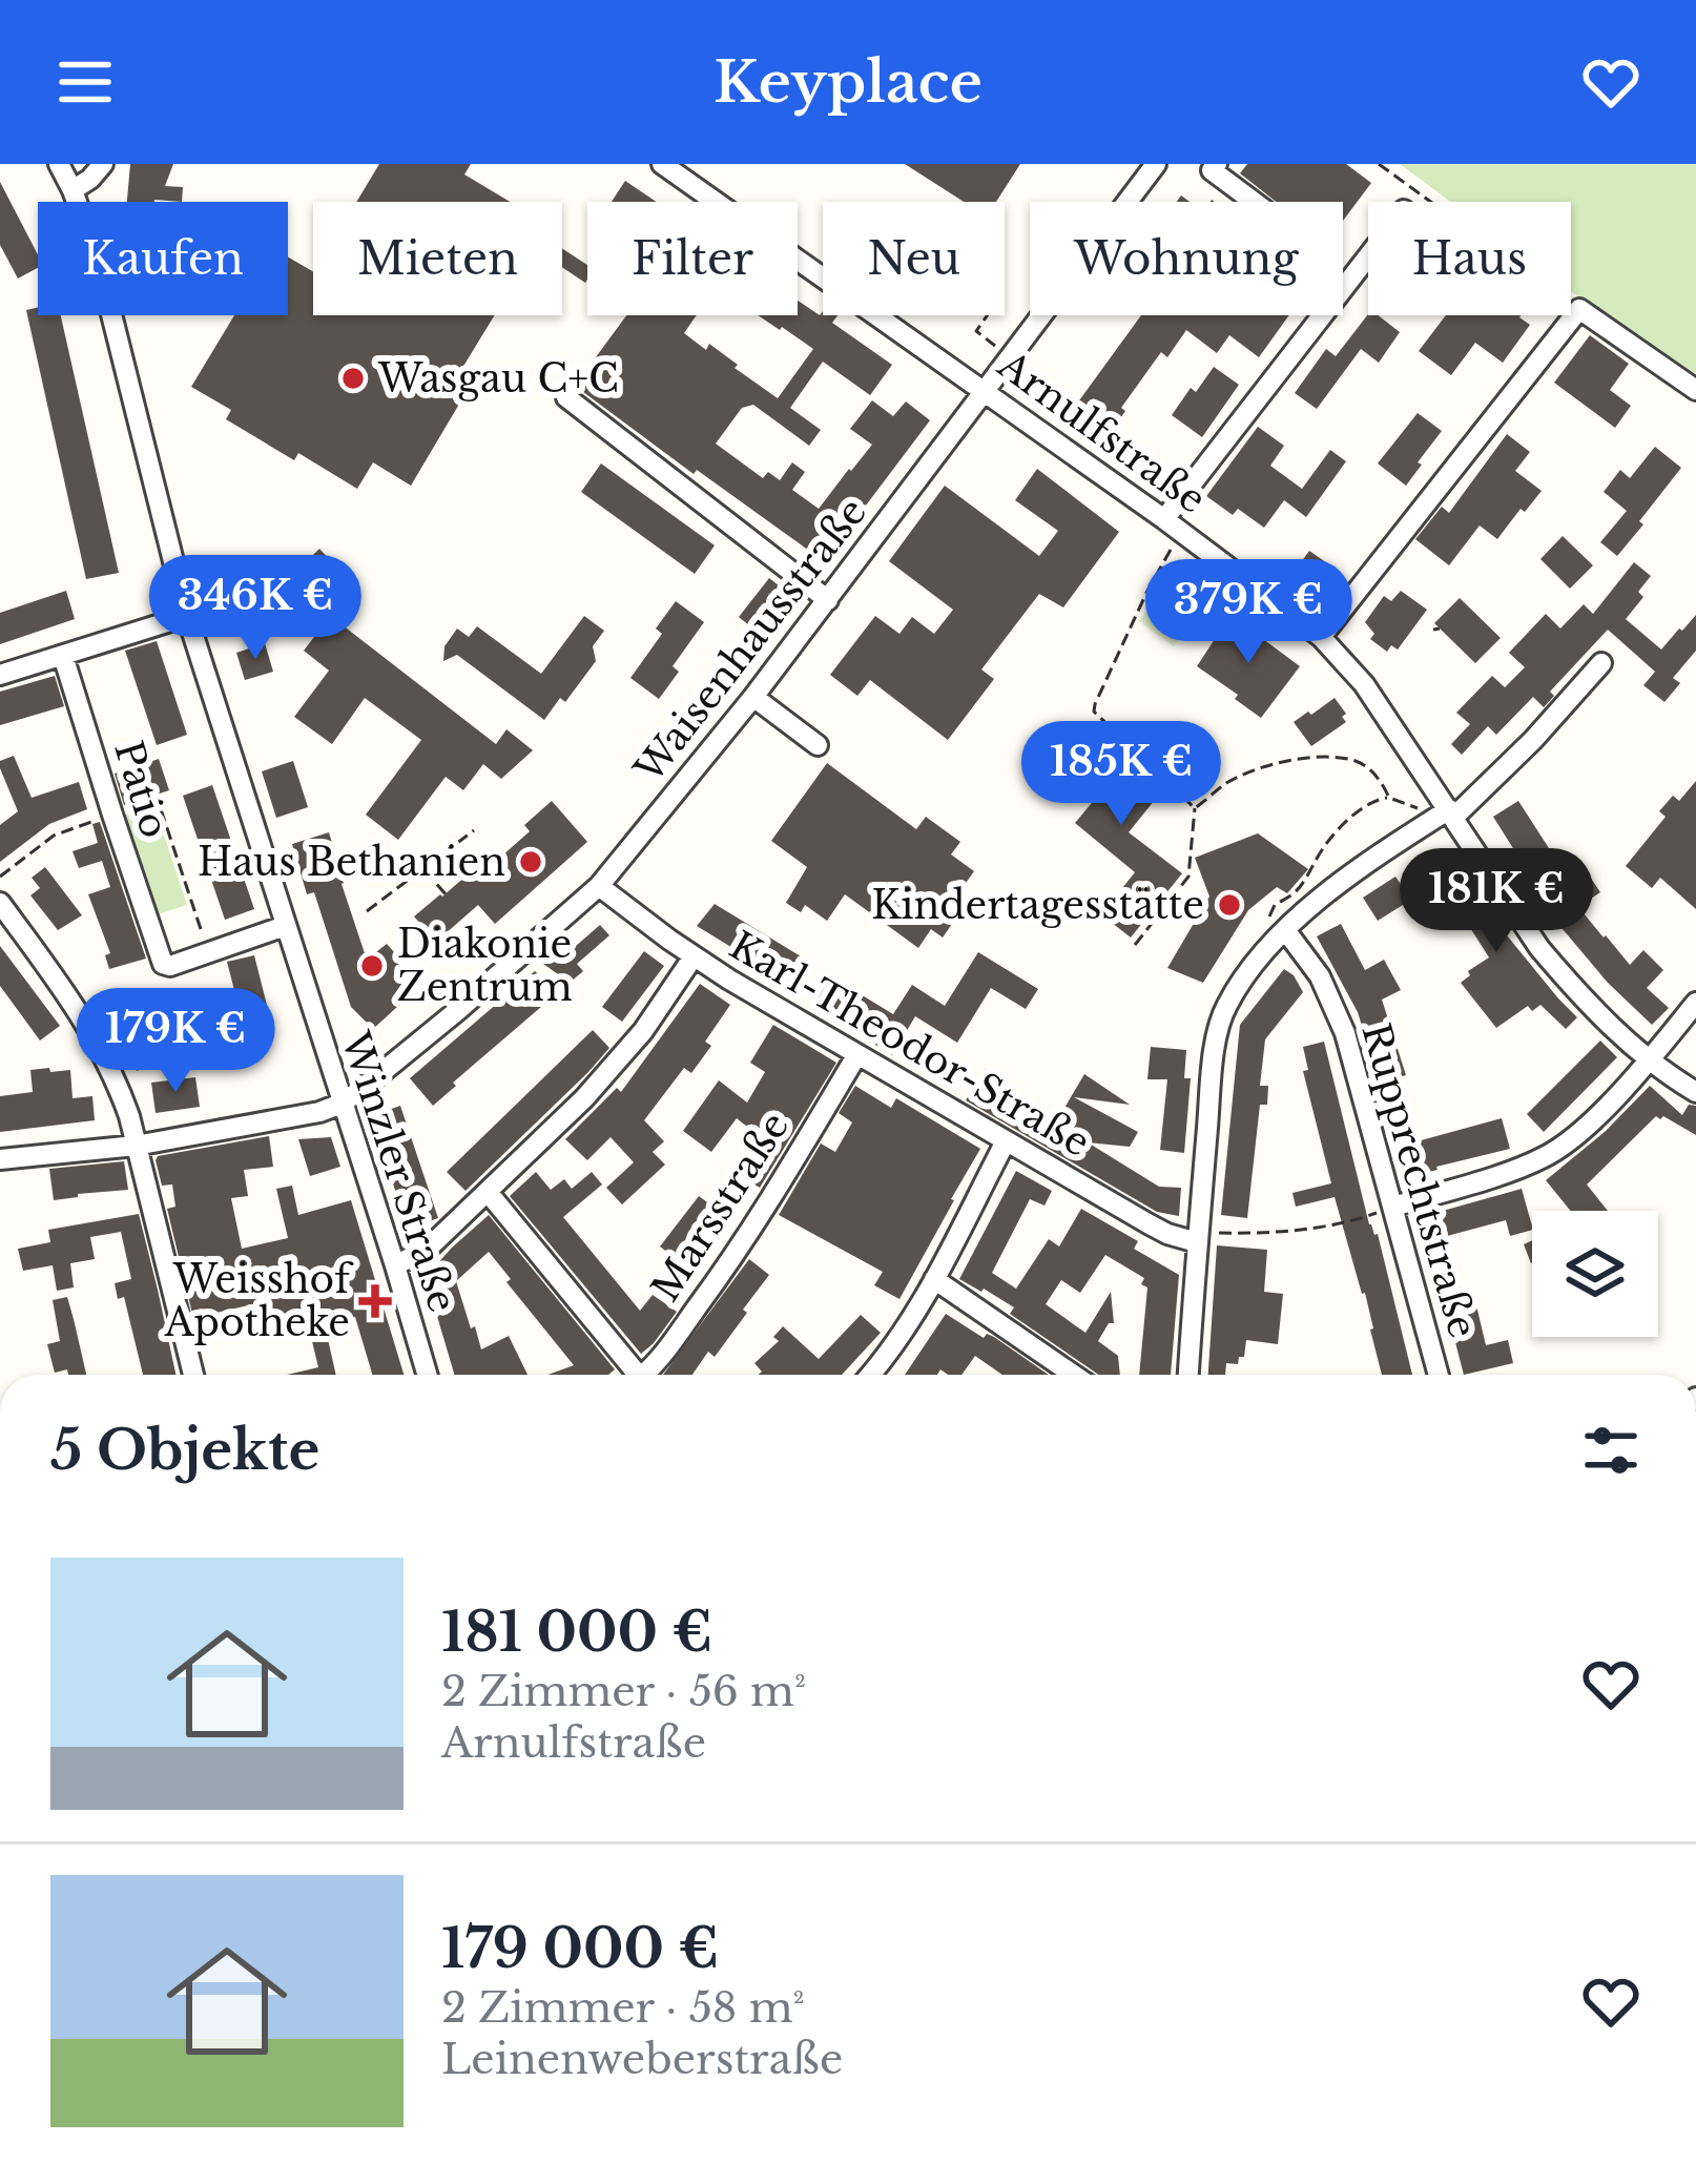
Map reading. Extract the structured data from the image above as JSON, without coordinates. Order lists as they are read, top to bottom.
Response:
{
  "streets": {
    "street": [
      "Arnulfstraße",
      "Waisenhausstraße",
      "Patio",
      "Karl-Theodor-Straße",
      "Winzler Straße",
      "Rupprechtstraße",
      "Marsstraße"
    ]
  },
  "crossings": [
    ["Arnulfstraße", "Waisenhausstraße"],
    ["Waisenhausstraße", "Karl-Theodor-Straße"],
    ["Waisenhausstraße", "Winzler Straße"],
    ["Patio", "Winzler Straße"],
    ["Karl-Theodor-Straße", "Marsstraße"]
  ],
  "places": {
    "other": [
      "Wasgau C+C",
      "Haus Bethanien",
      "Kindertagesstätte",
      "Diakonie Zentrum"
    ],
    "health": ["Weisshof Apotheke"]
  },
  "page": {
    "header": "Keyplace",
    "chip": [
      "Kaufen",
      "Mieten",
      "Filter",
      "Neu",
      "Wohnung",
      "Haus"
    ],
    "price": [
      "346K €",
      "379K €",
      "185K €",
      "181K €",
      "179K €"
    ],
    "heading": "5 Objekte",
    "list": [
      {
        "name": "181 000 €",
        "note": "2 Zimmer · 56 m² · Arnulfstraße"
      },
      {
        "name": "179 000 €",
        "note": "2 Zimmer · 58 m² · Leinenweberstraße"
      }
    ]
  }
}
